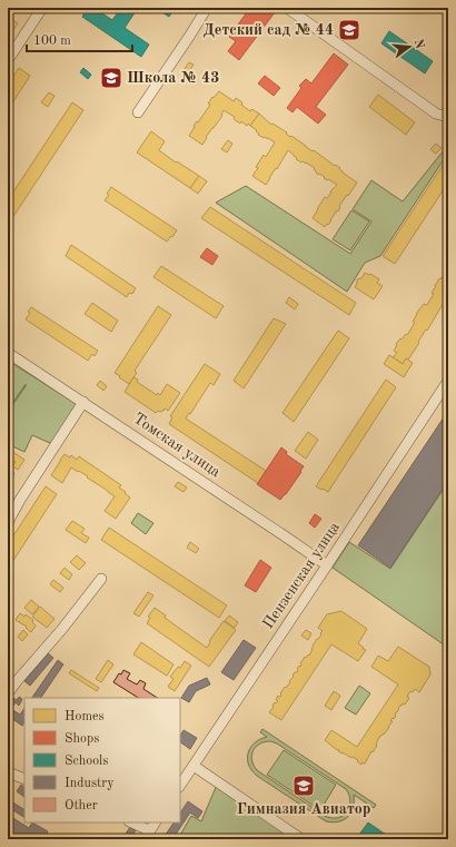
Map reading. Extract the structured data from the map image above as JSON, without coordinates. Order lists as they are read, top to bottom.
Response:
{
  "streets": {
    "street": ["Томская улица", "Пензенская улица"]
  },
  "crossings": [
    ["Томская улица", "Пензенская улица"]
  ],
  "places": {
    "school or university": ["Детский сад № 44", "Школа № 43", "Гимназия Авиатор"]
  },
  "legend": [
    "Homes",
    "Shops",
    "Schools",
    "Industry",
    "Other"
  ],
  "scale_bar": "100 m",
  "north": "right"
}
